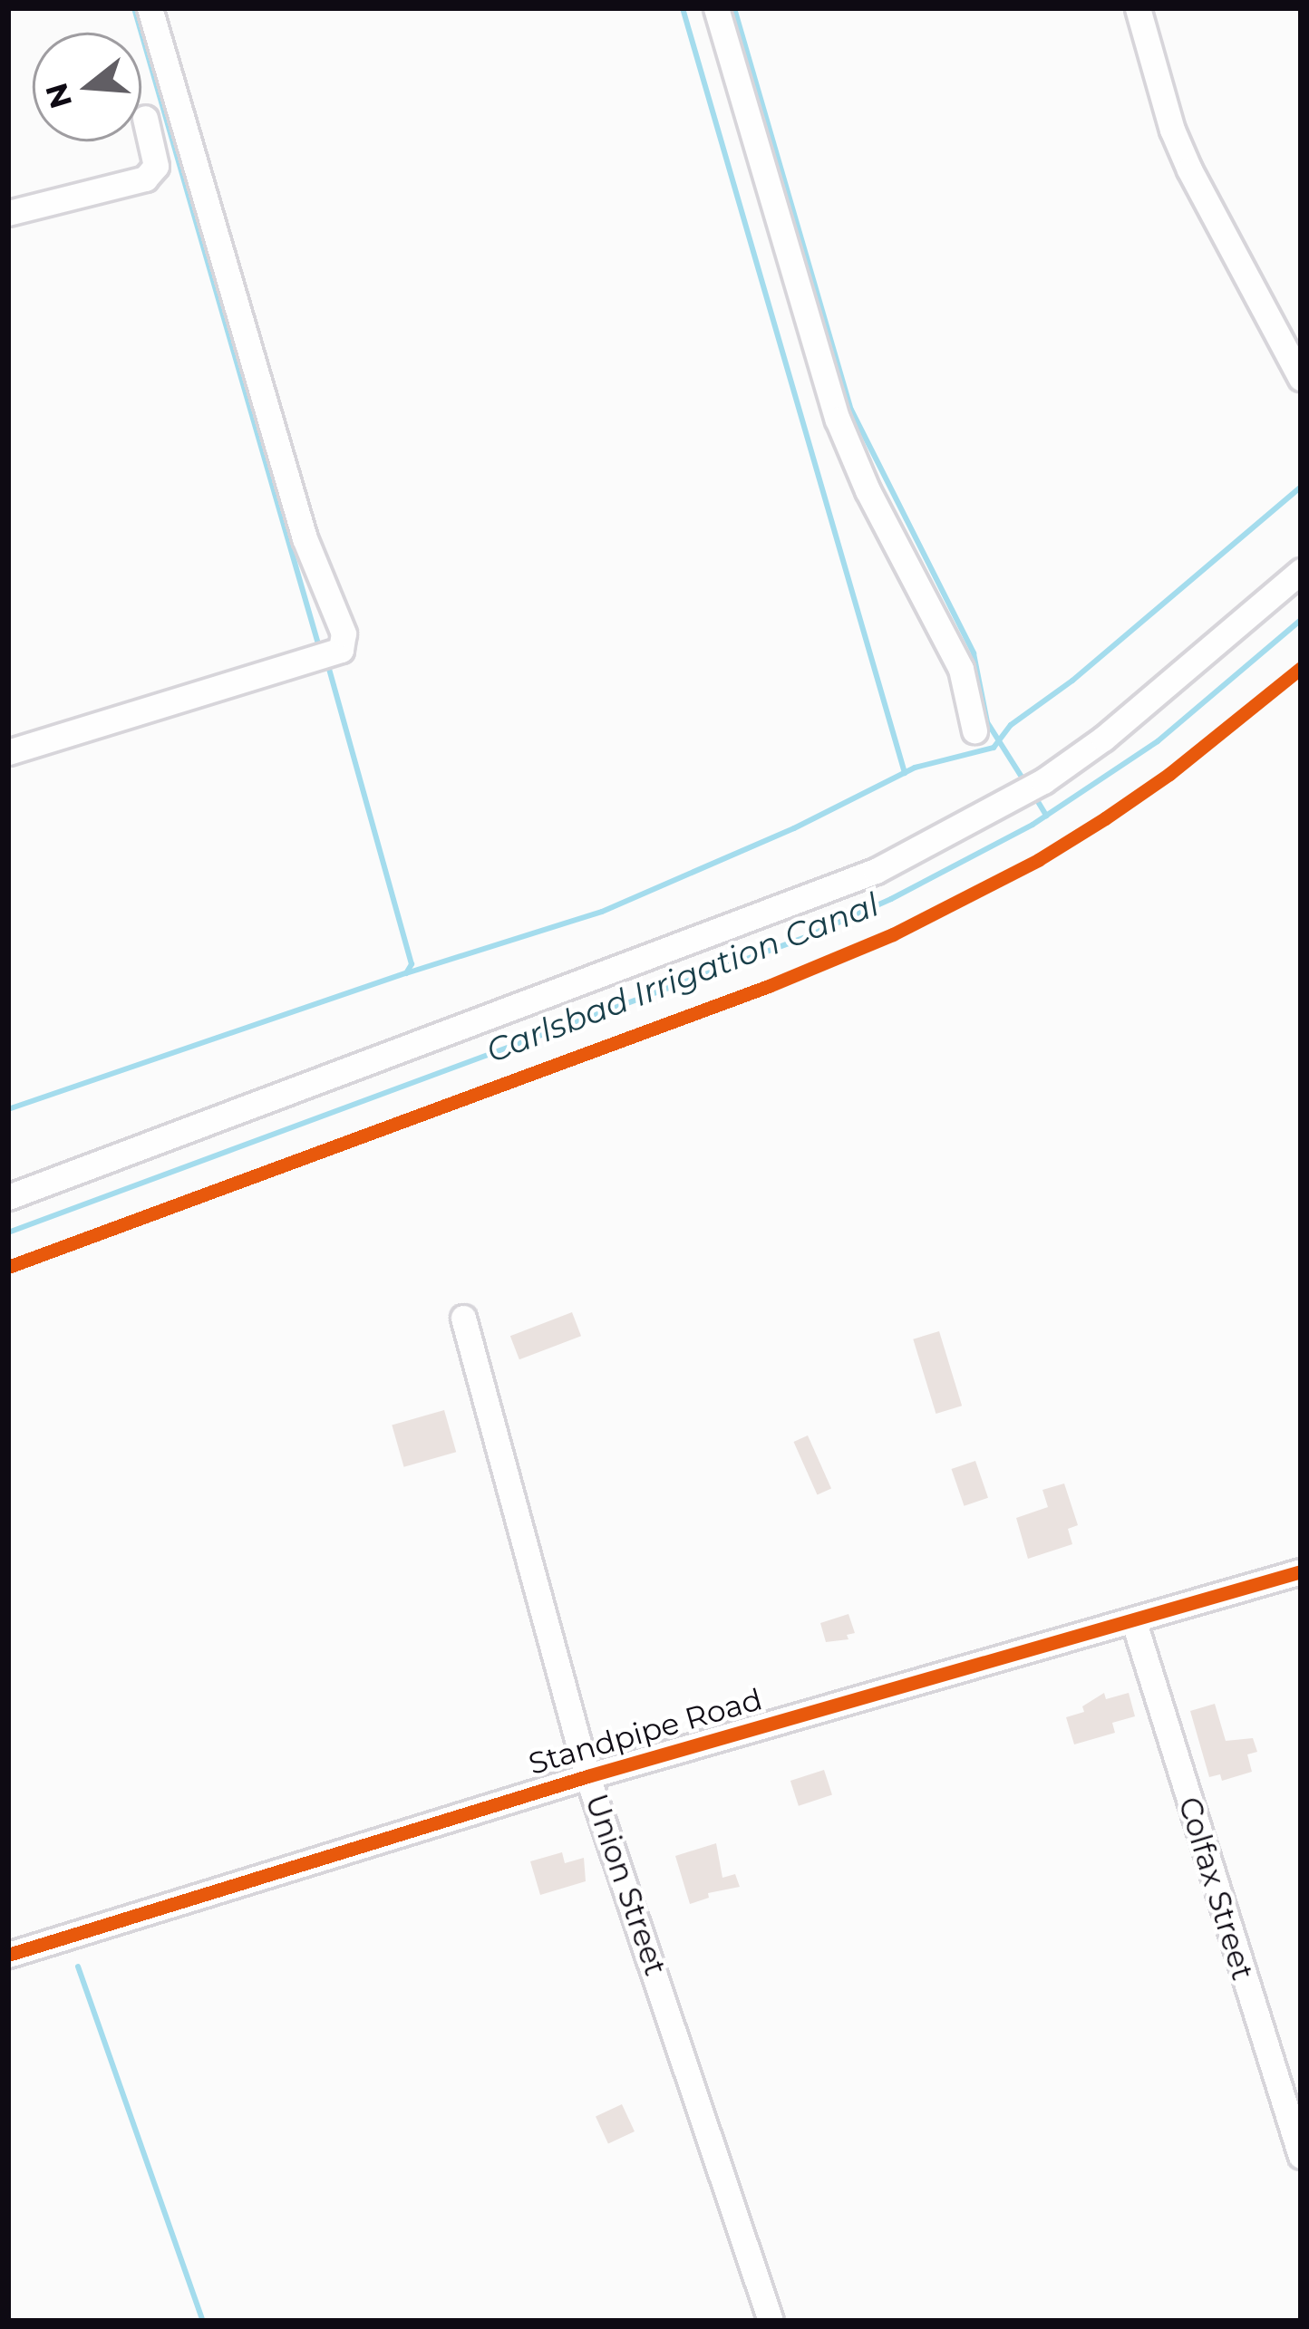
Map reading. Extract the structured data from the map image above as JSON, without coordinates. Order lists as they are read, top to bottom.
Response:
{
  "streets": {
    "street": ["Standpipe Road", "Union Street", "Colfax Street"]
  },
  "crossings": [
    ["Standpipe Road", "Union Street"],
    ["Standpipe Road", "Colfax Street"]
  ],
  "water": ["Carlsbad Irrigation Canal"],
  "north": "left"
}
